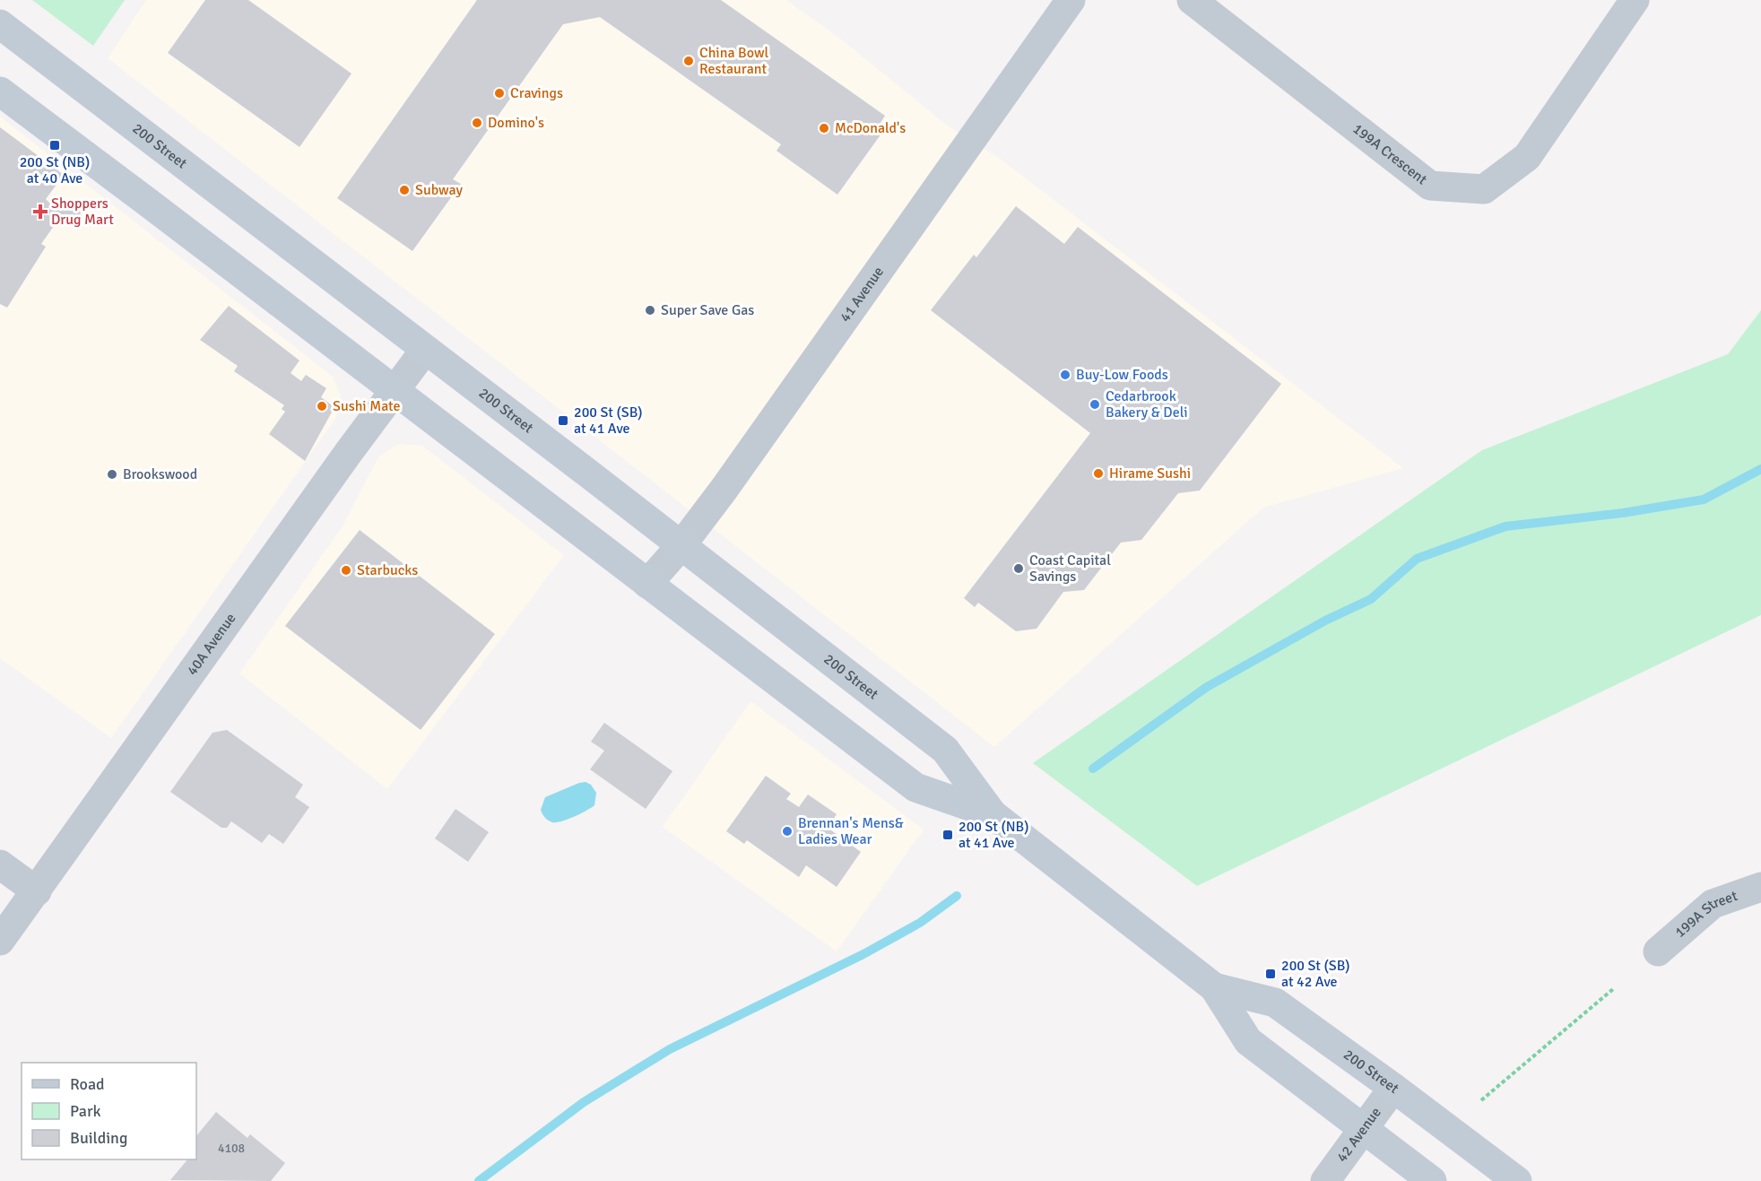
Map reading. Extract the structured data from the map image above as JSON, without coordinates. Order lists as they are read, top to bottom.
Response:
{
  "streets": {
    "main road": ["200 Street"],
    "street": [
      "199A Crescent",
      "41 Avenue",
      "40A Avenue",
      "199A Street",
      "42 Avenue"
    ]
  },
  "crossings": [
    ["200 Street", "41 Avenue"],
    ["200 Street", "40A Avenue"],
    ["200 Street", "42 Avenue"]
  ],
  "places": {
    "other": [
      "China Bowl Restaurant",
      "Cravings",
      "Domino's",
      "McDonald's",
      "Subway",
      "Super Save Gas",
      "Buy-Low Foods",
      "Cedarbrook Bakery & Deli",
      "Sushi Mate",
      "Hirame Sushi",
      "Brookswood",
      "Coast Capital Savings",
      "Starbucks",
      "Brennan's Mens& Ladies Wear"
    ],
    "transit": [
      "200 St (NB) at 40 Ave",
      "200 St (SB) at 41 Ave",
      "200 St (NB) at 41 Ave",
      "200 St (SB) at 42 Ave"
    ],
    "health": ["Shoppers Drug Mart"]
  },
  "house_numbers": ["4108"],
  "legend": ["Road", "Park", "Building"]
}
